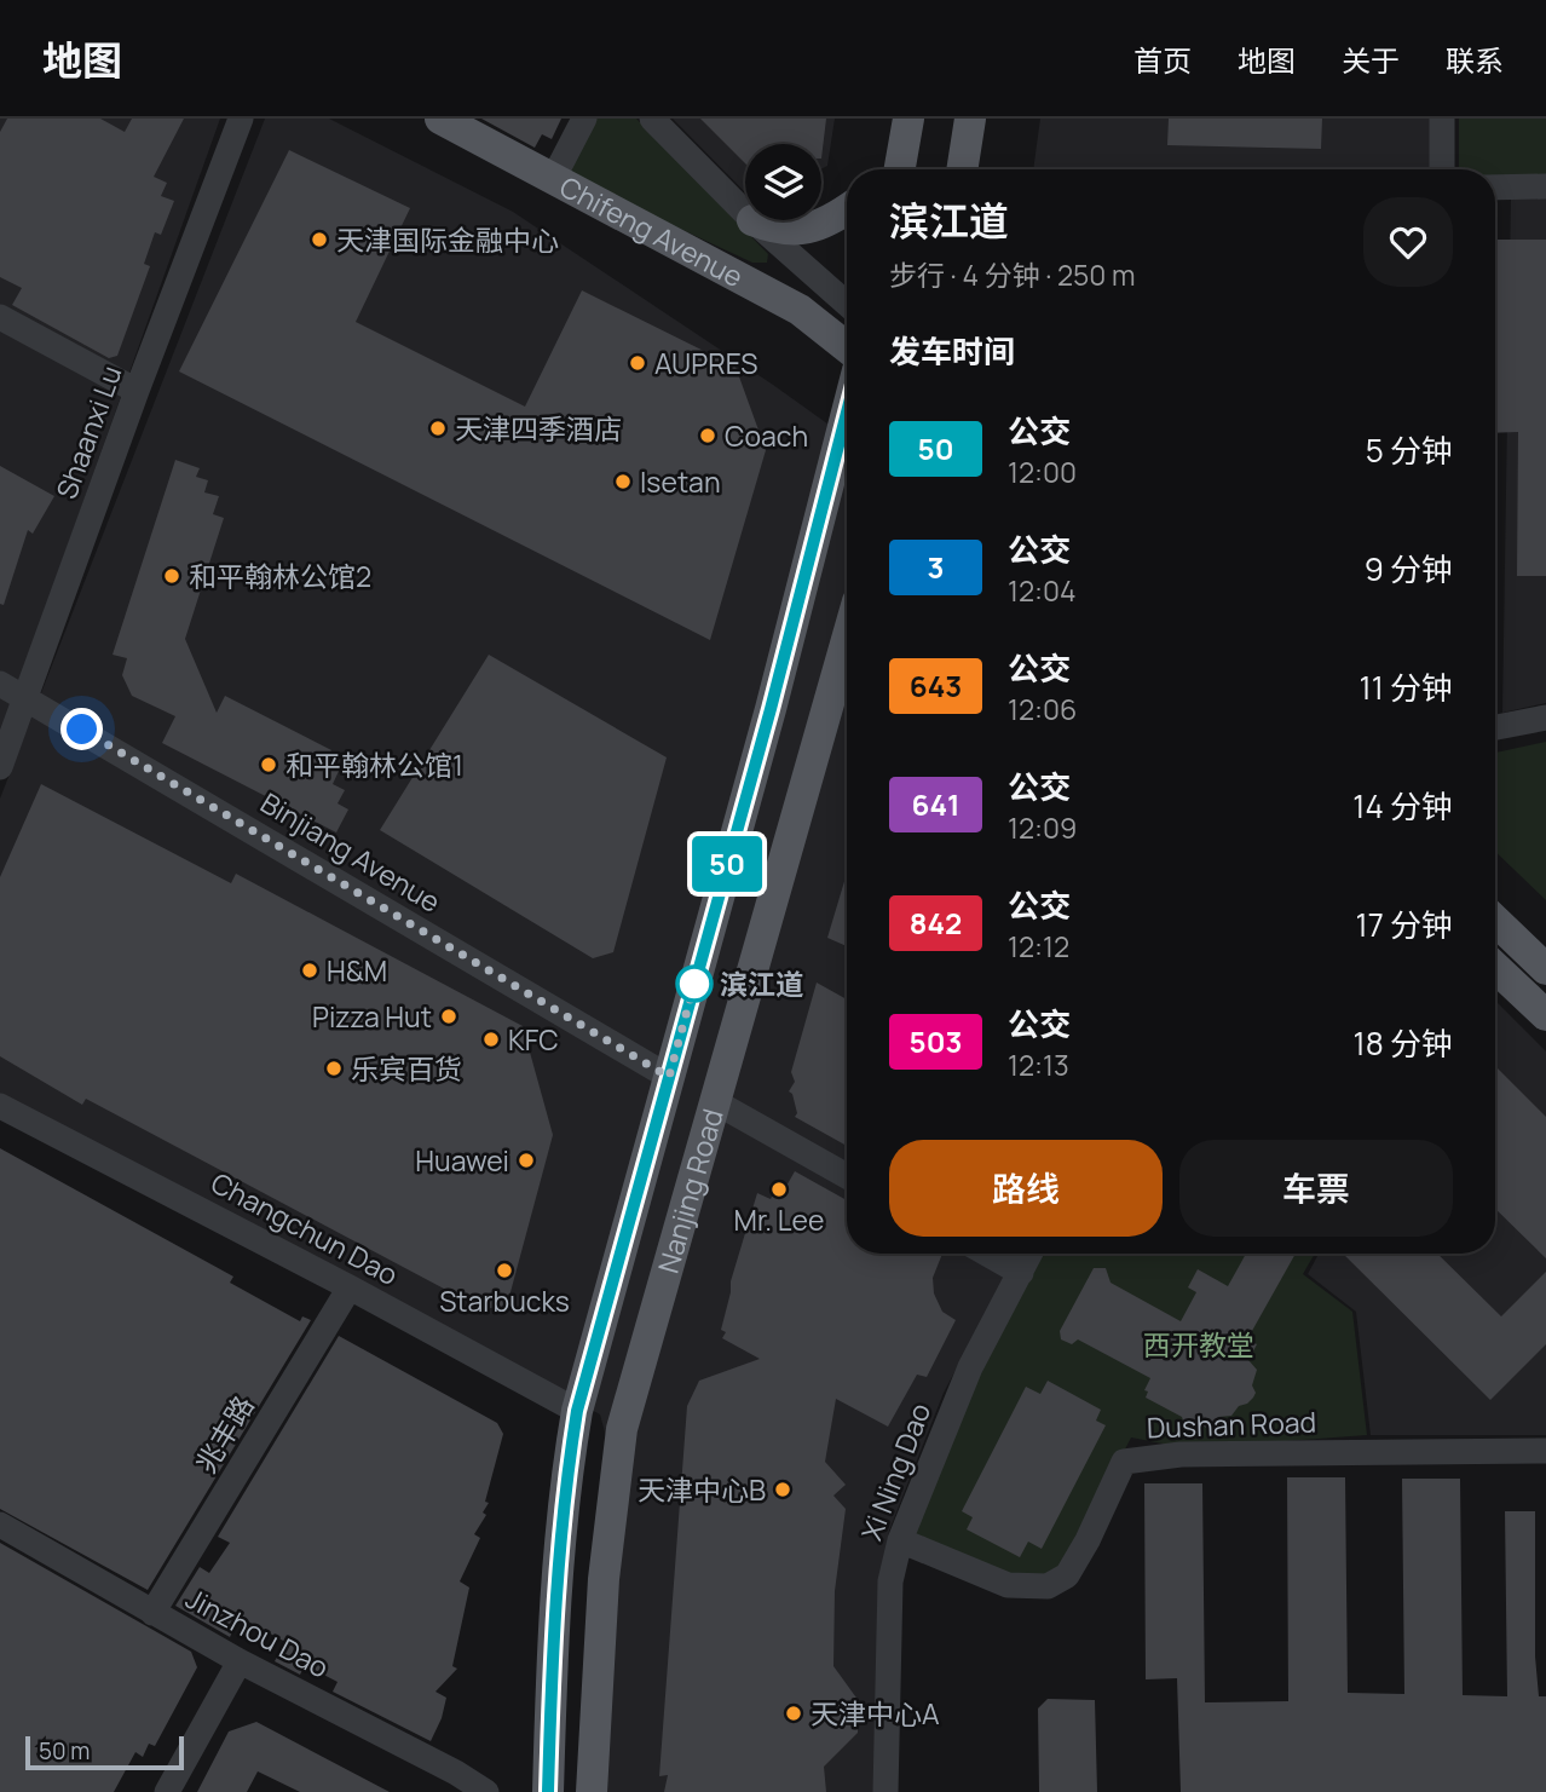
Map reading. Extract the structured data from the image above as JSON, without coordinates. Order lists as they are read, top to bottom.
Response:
{
  "streets": {
    "main road": ["Chifeng Avenue", "Nanjing Road"],
    "street": [
      "Shaanxi Lu",
      "Binjiang Avenue",
      "Changchun Dao",
      "Dushan Road",
      "兆丰路",
      "Xi Ning Dao",
      "Jinzhou Dao"
    ]
  },
  "crossings": [
    ["Shaanxi Lu", "Binjiang Avenue"],
    ["Binjiang Avenue", "Nanjing Road"],
    ["Nanjing Road", "Changchun Dao"],
    ["Changchun Dao", "兆丰路"],
    ["Dushan Road", "Xi Ning Dao"],
    ["兆丰路", "Jinzhou Dao"]
  ],
  "parks": ["西开教堂"],
  "places": [
    "天津国际金融中心",
    "AUPRES",
    "天津四季酒店",
    "Coach",
    "Isetan",
    "和平翰林公馆2",
    "和平翰林公馆1",
    "H&M",
    "滨江道",
    "Pizza Hut",
    "KFC",
    "乐宾百货",
    "Huawei",
    "Mr. Lee",
    "Starbucks",
    "天津中心B",
    "天津中心A"
  ],
  "lines": ["bus line 50"],
  "scale_bar": "50 m",
  "page": {
    "header": "地图",
    "nav": [
      "首页",
      "地图",
      "关于",
      "联系"
    ],
    "on_map": "50",
    "heading": [
      ["滨江道", "步行 · 4 分钟 · 250 m"],
      "发车时间"
    ],
    "list": [
      {
        "mark": "50",
        "name": "公交",
        "note": "12:00",
        "value": "5 分钟"
      },
      {
        "mark": "3",
        "name": "公交",
        "note": "12:04",
        "value": "9 分钟"
      },
      {
        "mark": "643",
        "name": "公交",
        "note": "12:06",
        "value": "11 分钟"
      },
      {
        "mark": "641",
        "name": "公交",
        "note": "12:09",
        "value": "14 分钟"
      },
      {
        "mark": "842",
        "name": "公交",
        "note": "12:12",
        "value": "17 分钟"
      },
      {
        "mark": "503",
        "name": "公交",
        "note": "12:13",
        "value": "18 分钟"
      }
    ],
    "buttons": ["路线", "车票"],
    "scale": "50 m"
  }
}
